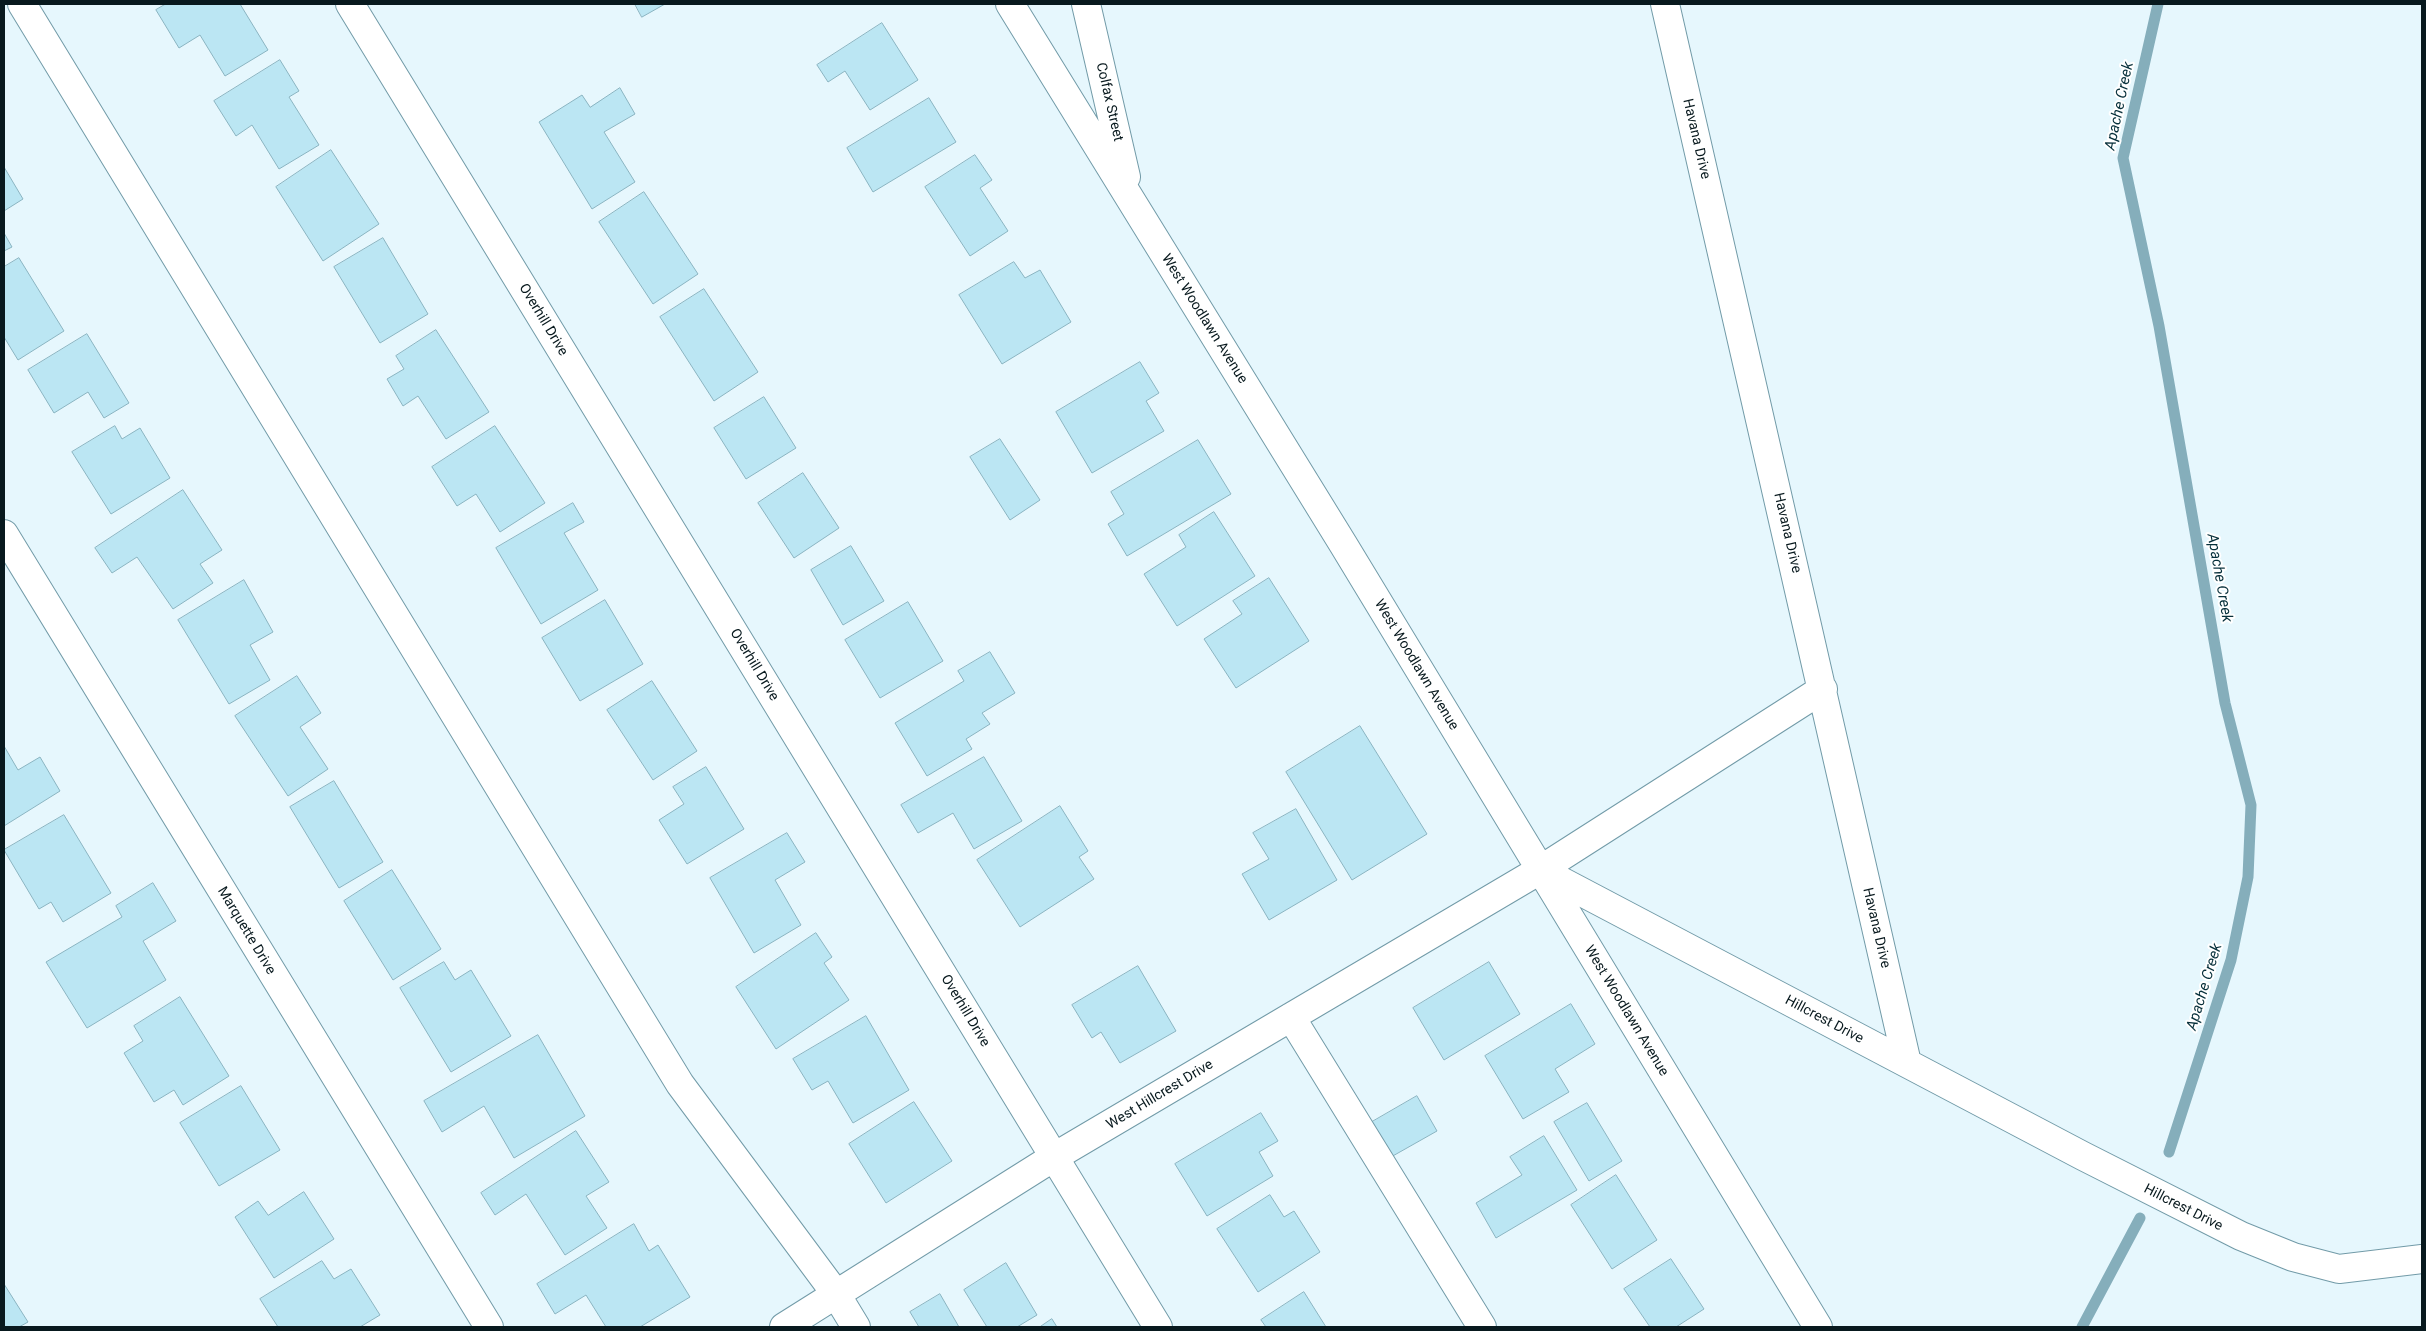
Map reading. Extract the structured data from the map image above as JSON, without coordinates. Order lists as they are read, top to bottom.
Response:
{
  "streets": {
    "street": [
      "Colfax Street",
      "Havana Drive",
      "West Woodlawn Avenue",
      "Overhill Drive",
      "Marquette Drive",
      "Hillcrest Drive",
      "West Hillcrest Drive"
    ]
  },
  "crossings": [
    ["Colfax Street", "West Woodlawn Avenue"],
    ["Havana Drive", "Hillcrest Drive"],
    ["West Woodlawn Avenue", "Hillcrest Drive"],
    ["West Woodlawn Avenue", "West Hillcrest Drive"],
    ["Overhill Drive", "West Hillcrest Drive"],
    ["Hillcrest Drive", "West Hillcrest Drive"]
  ],
  "water": ["Apache Creek"]
}
